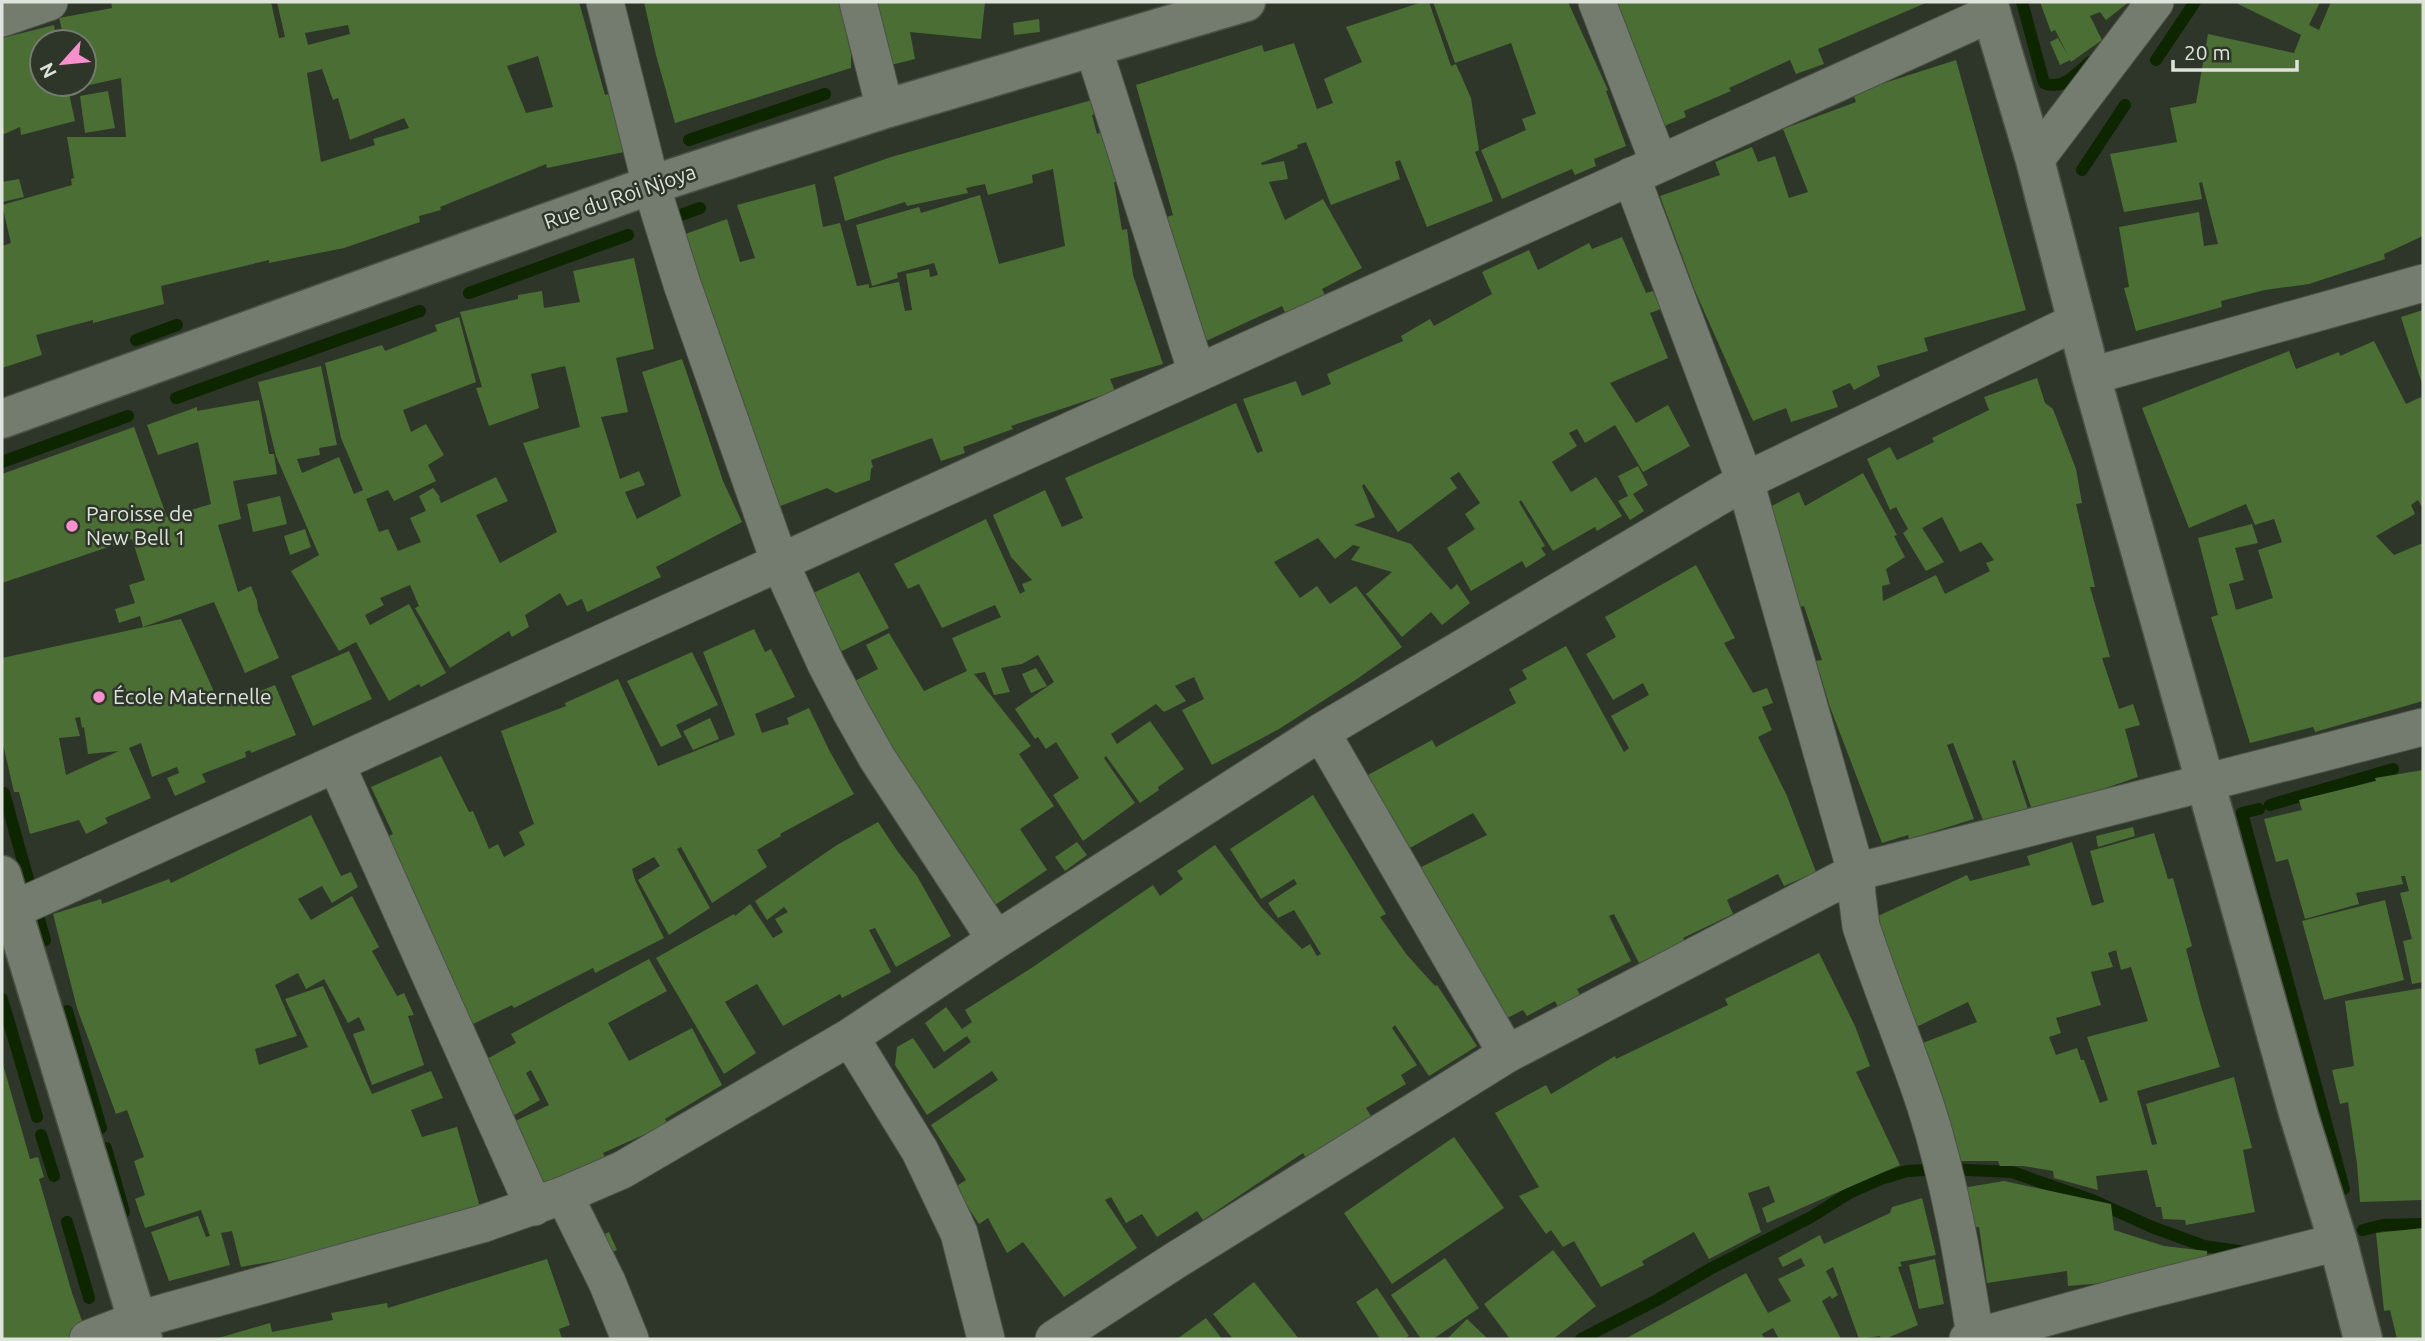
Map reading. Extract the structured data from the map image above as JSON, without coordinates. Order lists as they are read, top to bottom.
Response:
{
  "streets": {
    "main road": ["Rue du Roi Njoya"]
  },
  "places": ["Paroisse de New Bell 1", "École Maternelle"],
  "scale_bar": "20 m",
  "north": "bottom left"
}
